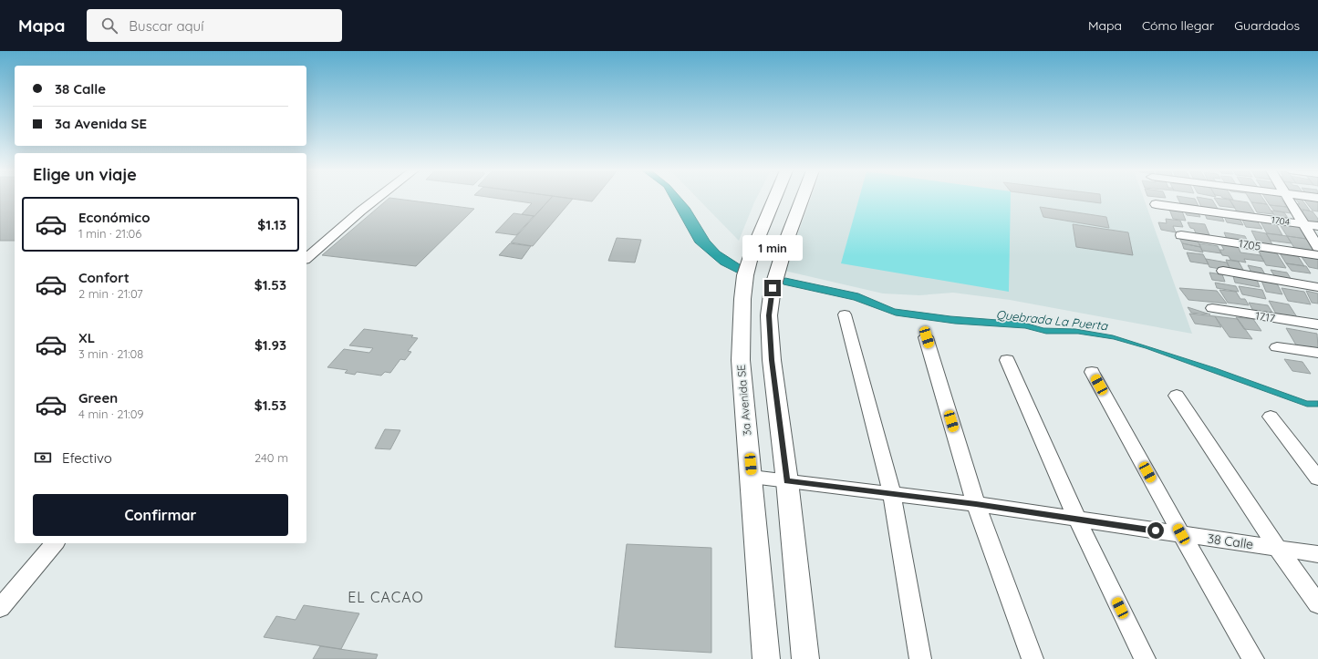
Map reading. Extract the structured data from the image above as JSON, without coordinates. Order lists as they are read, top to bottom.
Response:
{
  "streets": {
    "street": [
      "1704",
      "1705",
      "1717",
      "3a Avenida SE",
      "38 Calle"
    ]
  },
  "crossings": [
    ["3a Avenida SE", "38 Calle"]
  ],
  "districts": ["EL CACAO"],
  "water": ["Quebrada La Puerta"],
  "page": {
    "header": "Mapa",
    "search": "Buscar aquí",
    "nav": ["Mapa", "Cómo llegar", "Guardados"],
    "banner": ["38 Calle", "3a Avenida SE"],
    "heading": "Elige un viaje",
    "list": [
      {
        "name": "Económico",
        "note": "1 min · 21:06",
        "value": "$1.13"
      },
      {
        "name": "Confort",
        "note": "2 min · 21:07",
        "value": "$1.53"
      },
      {
        "name": "XL",
        "note": "3 min · 21:08",
        "value": "$1.93"
      },
      {
        "name": "Green",
        "note": "4 min · 21:09",
        "value": "$1.53"
      }
    ],
    "bubble": "1 min",
    "pay": ["Efectivo", "240 m"],
    "buttons": "Confirmar"
  }
}
